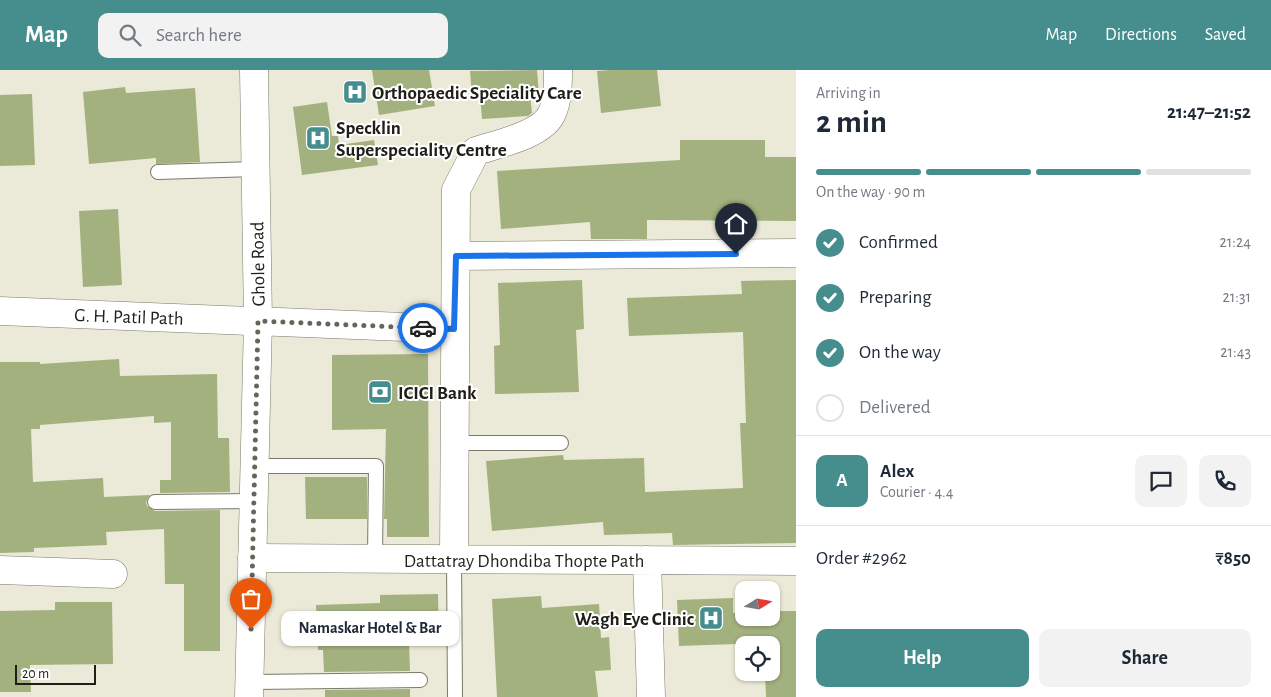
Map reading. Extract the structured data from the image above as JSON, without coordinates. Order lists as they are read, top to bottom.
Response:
{
  "streets": {
    "street": ["Ghole Road", "G. H. Patil Path", "Dattatray Dhondiba Thopte Path"]
  },
  "crossings": [
    ["Ghole Road", "G. H. Patil Path"],
    ["Ghole Road", "Dattatray Dhondiba Thopte Path"]
  ],
  "places": {
    "hospital": ["Orthopaedic Speciality Care", "Specklin Superspeciality Centre", "Wagh Eye Clinic"],
    "bank": ["ICICI Bank"],
    "other": ["Namaskar Hotel & Bar"]
  },
  "scale_bar": "20 m",
  "north": "right",
  "page": {
    "header": "Map",
    "search": "Search here",
    "nav": ["Map", "Directions", "Saved"],
    "heading": ["2 min", "Arriving in", "21:47–21:52"],
    "panel": [
      "Alex",
      "Courier · 4.4",
      "Order #2962",
      "₹850"
    ],
    "bar": "On the way · 90 m",
    "list": [
      ["Confirmed", "21:24"],
      ["Preparing", "21:31"],
      ["On the way", "21:43"],
      "Delivered"
    ],
    "round": "A",
    "bubble": "Namaskar Hotel & Bar",
    "buttons": ["Help", "Share"],
    "scale": "20 m"
  }
}
